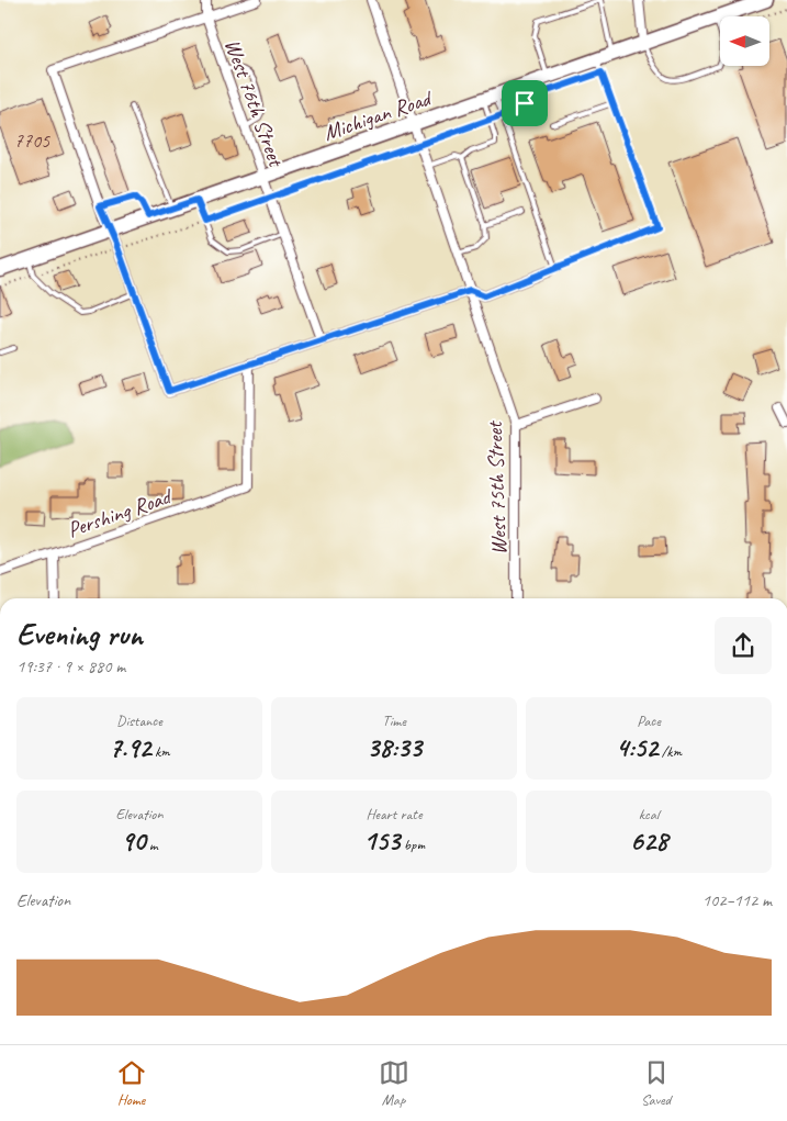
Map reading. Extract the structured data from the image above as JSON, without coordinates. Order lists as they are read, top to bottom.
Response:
{
  "streets": {
    "main road": ["Michigan Road"],
    "street": ["West 76th Street", "West 75th Street", "Pershing Road"]
  },
  "crossings": [
    ["West 76th Street", "Michigan Road"],
    ["Michigan Road", "West 75th Street"]
  ],
  "house_numbers": ["7705"],
  "north": "left",
  "page": {
    "heading": ["Evening run", "19:37 · 9 × 880 m"],
    "stats": [
      ["Distance", "7.92 km"],
      ["Time", "38:33"],
      ["Pace", "4:52 /km"],
      ["Elevation", "90 m"],
      ["Heart rate", "153 bpm"],
      ["kcal", "628"]
    ],
    "chart": ["Elevation", "102–112 m"],
    "tabs": ["Home", "Map", "Saved"]
  }
}
